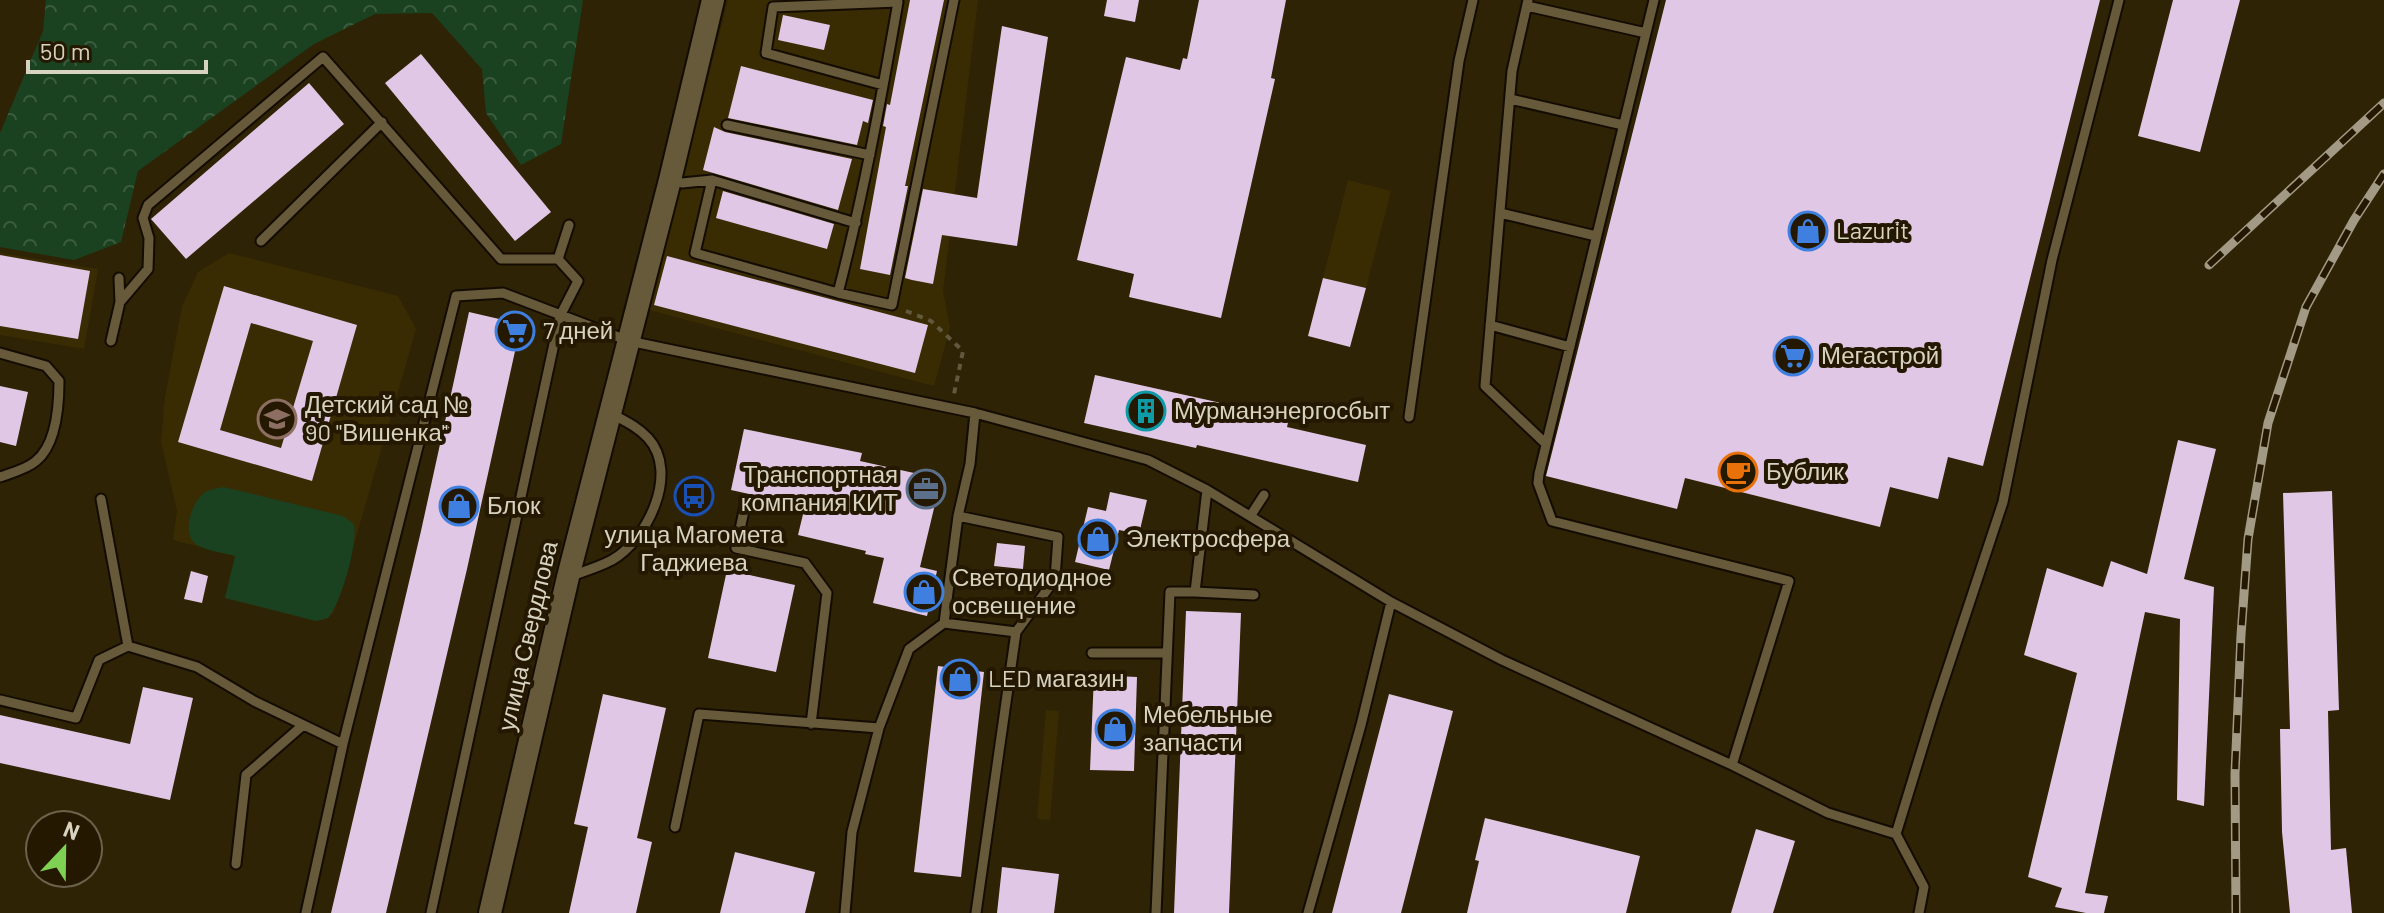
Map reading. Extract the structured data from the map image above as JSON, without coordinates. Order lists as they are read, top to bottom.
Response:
{
  "streets": {
    "street": ["улица Свердлова"]
  },
  "places": {
    "shop": [
      "Lazurit",
      "Блок",
      "Электросфера",
      "Светодиодное освещение",
      "LED магазин",
      "Мебельные запчасти"
    ],
    "supermarket": ["7 дней", "Мегастрой"],
    "building": ["Мурманэнергосбыт"],
    "school or university": ["Детский сад № 90 \"Вишенка\""],
    "cafe": ["Бублик"],
    "office": ["Транспортная компания КИТ"],
    "bus stop": ["улица Магомета Гаджиева"]
  },
  "scale_bar": "50 m",
  "north": "top"
}
